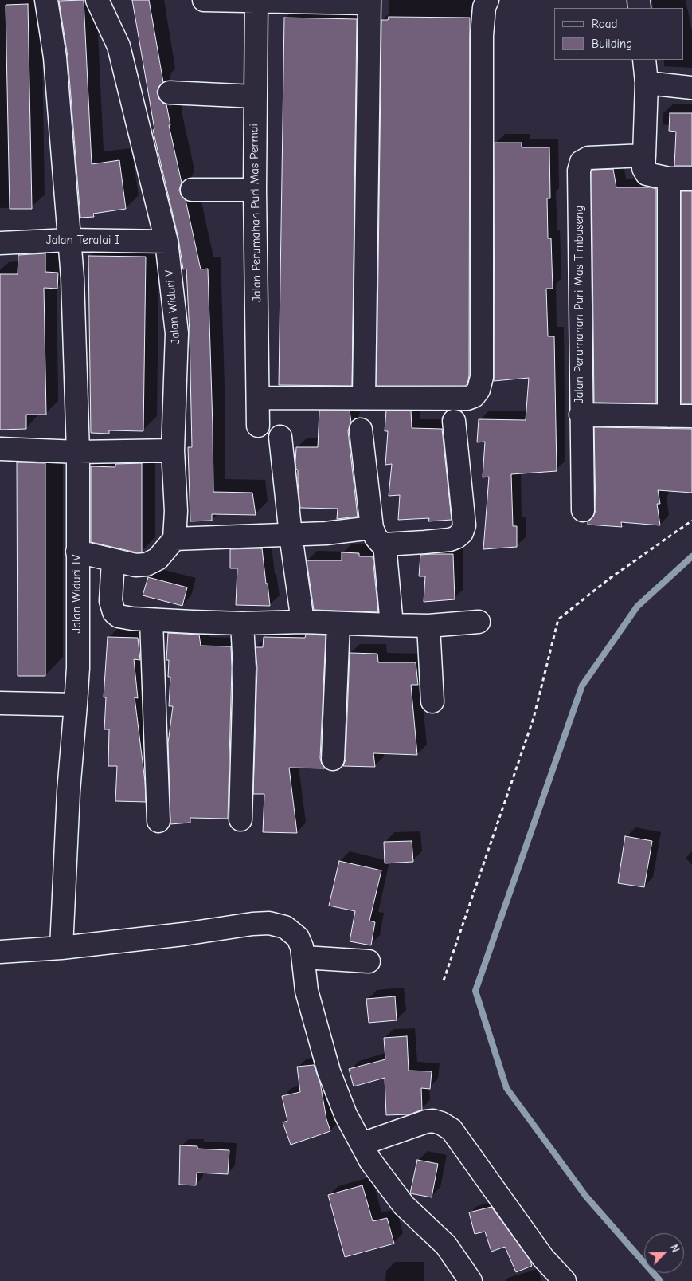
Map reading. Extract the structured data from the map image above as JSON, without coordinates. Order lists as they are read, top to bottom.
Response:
{
  "streets": {
    "street": [
      "Jalan Perumahan Puri Mas Permai",
      "Jalan Teratai I",
      "Jalan Perumahan Puri Mas Timbuseng",
      "Jalan Widuri V",
      "Jalan Widuri IV"
    ]
  },
  "crossings": [
    ["Jalan Teratai I", "Jalan Widuri V"],
    ["Jalan Teratai I", "Jalan Widuri IV"]
  ],
  "legend": ["Road", "Building"],
  "north": "top right"
}
